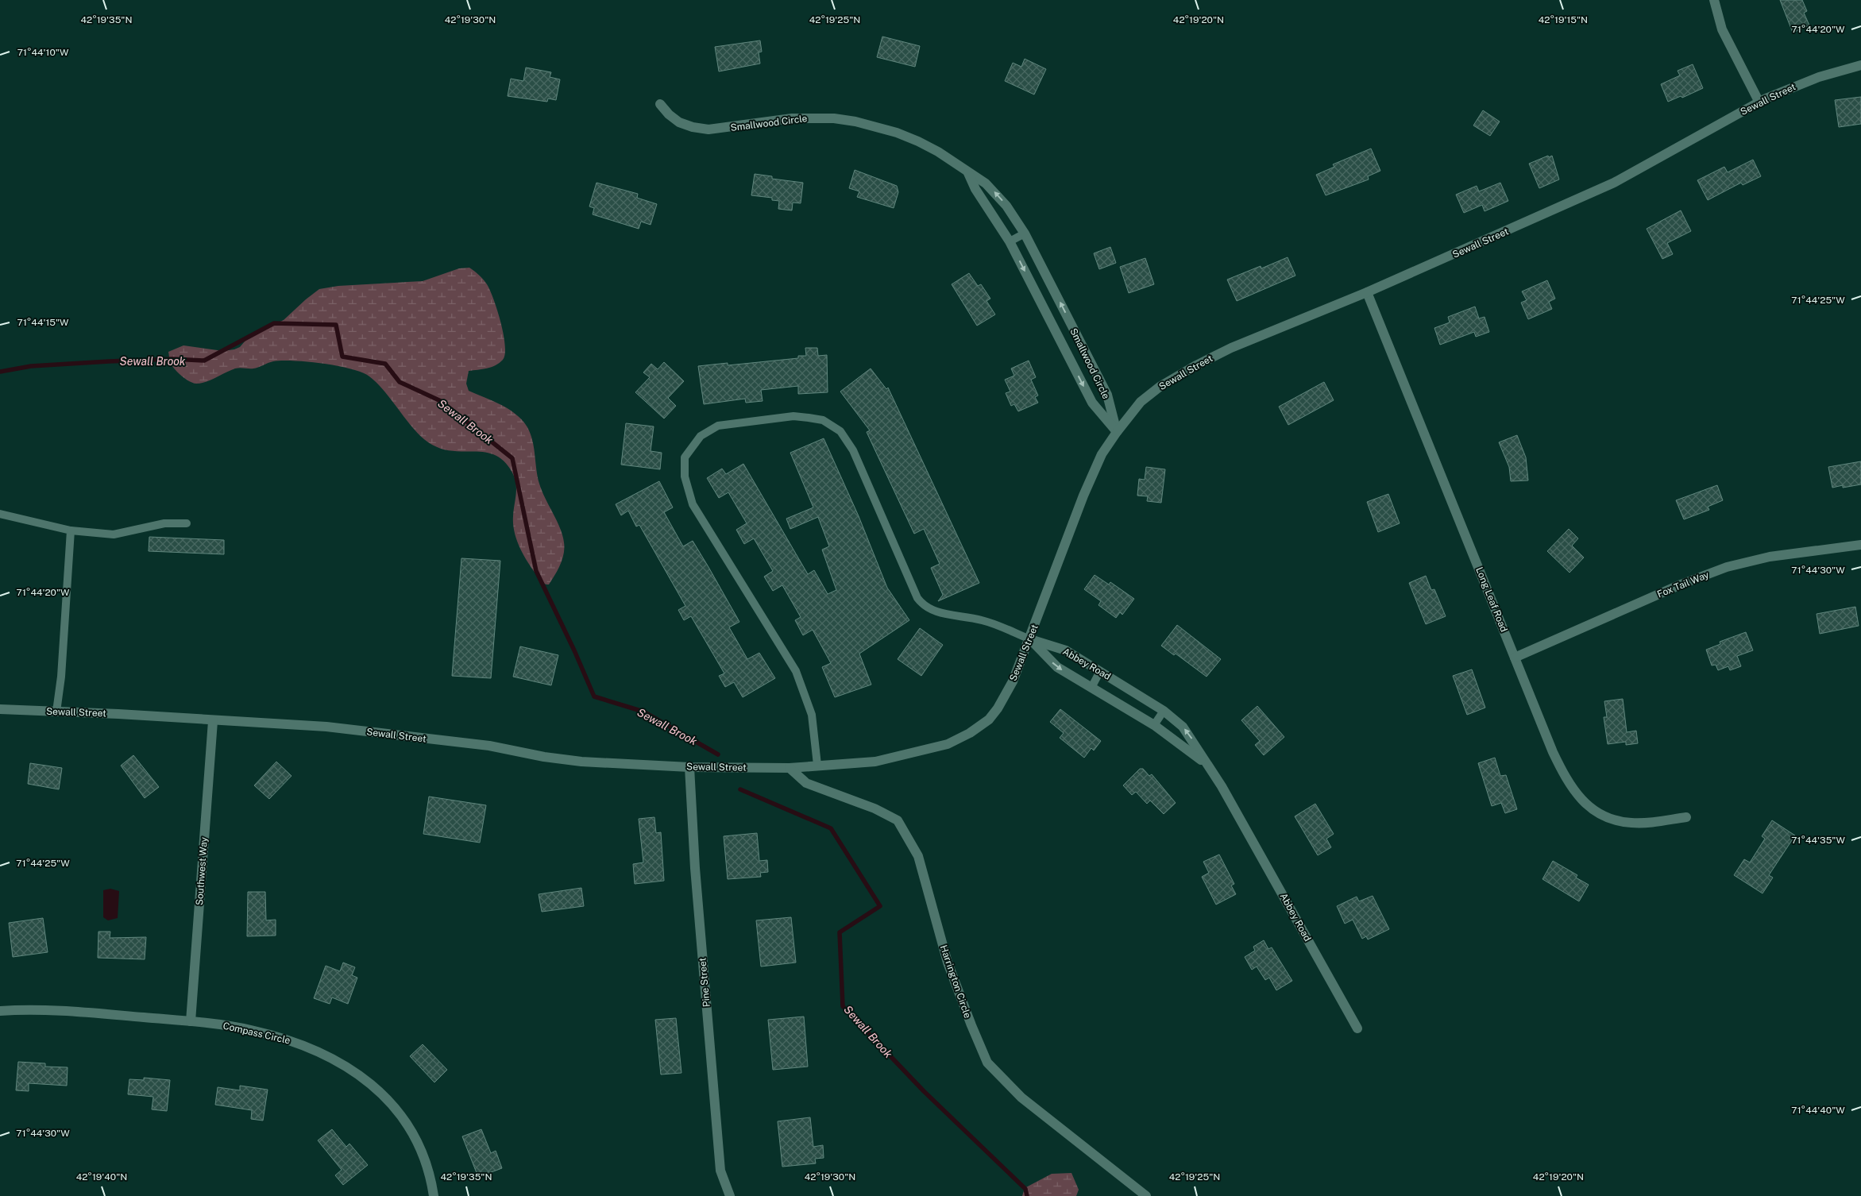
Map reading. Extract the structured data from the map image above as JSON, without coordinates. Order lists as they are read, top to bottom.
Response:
{
  "streets": {
    "street": [
      "Sewall Street",
      "Smallwood Circle",
      "Fox Tail Way",
      "Long Leaf Road",
      "Abbey Road",
      "Southwest Way",
      "Harrington Circle",
      "Pine Street",
      "Compass Circle"
    ]
  },
  "crossings": [
    ["Sewall Street", "Smallwood Circle"],
    ["Sewall Street", "Long Leaf Road"],
    ["Sewall Street", "Abbey Road"],
    ["Sewall Street", "Southwest Way"],
    ["Sewall Street", "Harrington Circle"],
    ["Sewall Street", "Pine Street"],
    ["Fox Tail Way", "Long Leaf Road"],
    ["Southwest Way", "Compass Circle"]
  ],
  "water": ["Sewall Brook"],
  "coordinates": [
    "42°19'35\"N",
    "42°19'30\"N",
    "42°19'25\"N",
    "42°19'20\"N",
    "42°19'15\"N",
    "71°44'20\"W",
    "71°44'10\"W",
    "71°44'25\"W",
    "71°44'15\"W",
    "71°44'30\"W",
    "71°44'35\"W",
    "71°44'40\"W",
    "42°19'40\"N"
  ]
}
